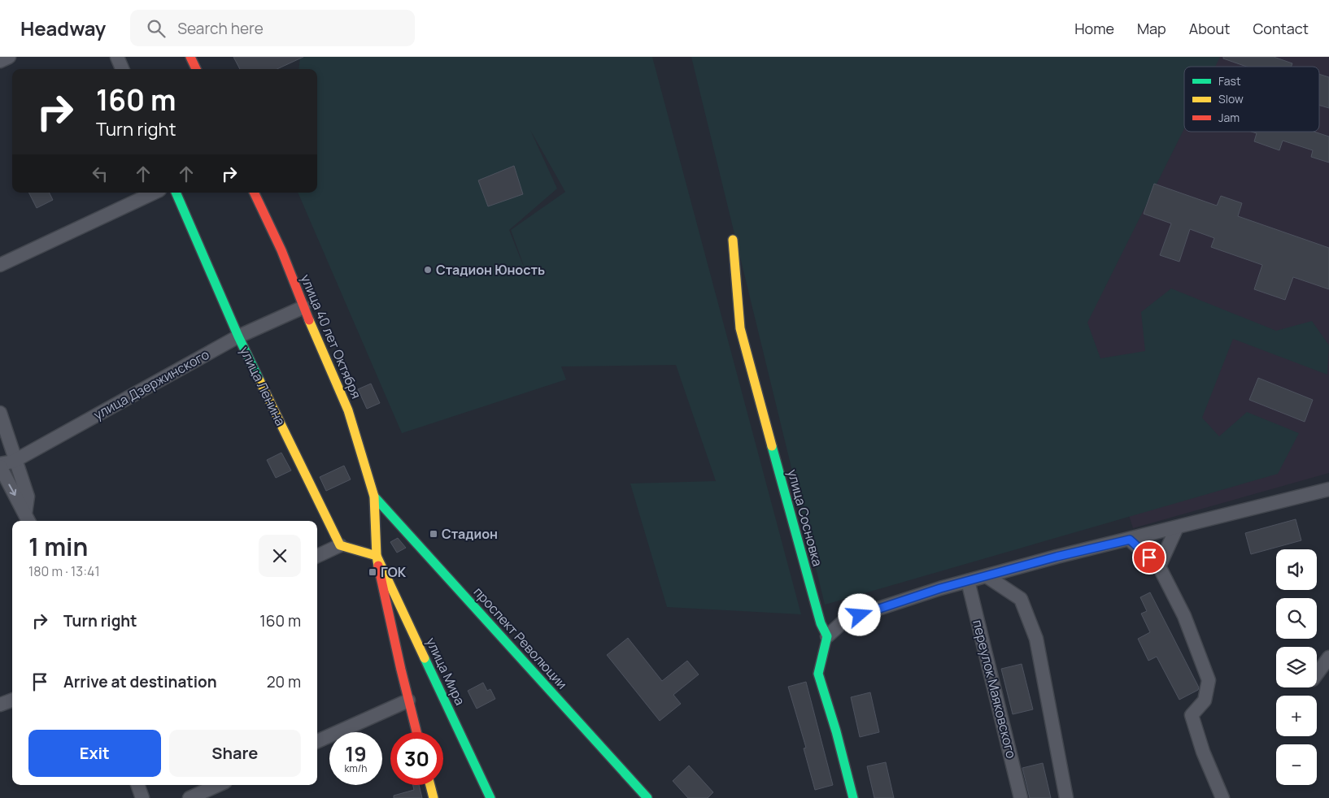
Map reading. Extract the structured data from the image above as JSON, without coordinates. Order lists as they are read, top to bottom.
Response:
{
  "streets": {
    "street": [
      "улица 40 лет Октября",
      "улица Дзержинского",
      "улица Ленина",
      "улица Сосновка",
      "проспект Революции",
      "улица Мира",
      "переулок Маяковского"
    ]
  },
  "crossings": [
    ["улица 40 лет Октября", "улица Дзержинского"],
    ["улица 40 лет Октября", "проспект Революции"],
    ["улица Дзержинского", "улица Ленина"]
  ],
  "places": {
    "other": ["Стадион Юность"],
    "transit": ["Стадион", "ГОК"]
  },
  "legend": ["Fast", "Slow", "Jam"],
  "page": {
    "header": "Headway",
    "search": "Search here",
    "nav": [
      "Home",
      "Map",
      "About",
      "Contact"
    ],
    "turn": ["160 m", "Turn right"],
    "heading": ["1 min", "180 m · 13:41"],
    "map_buttons": ["+", "−"],
    "list": [
      {
        "name": "Turn right",
        "value": "160 m"
      },
      {
        "name": "Arrive at destination",
        "value": "20 m"
      }
    ],
    "buttons": ["Exit", "Share"],
    "speed": "19 km/h",
    "limit": "30"
  }
}
